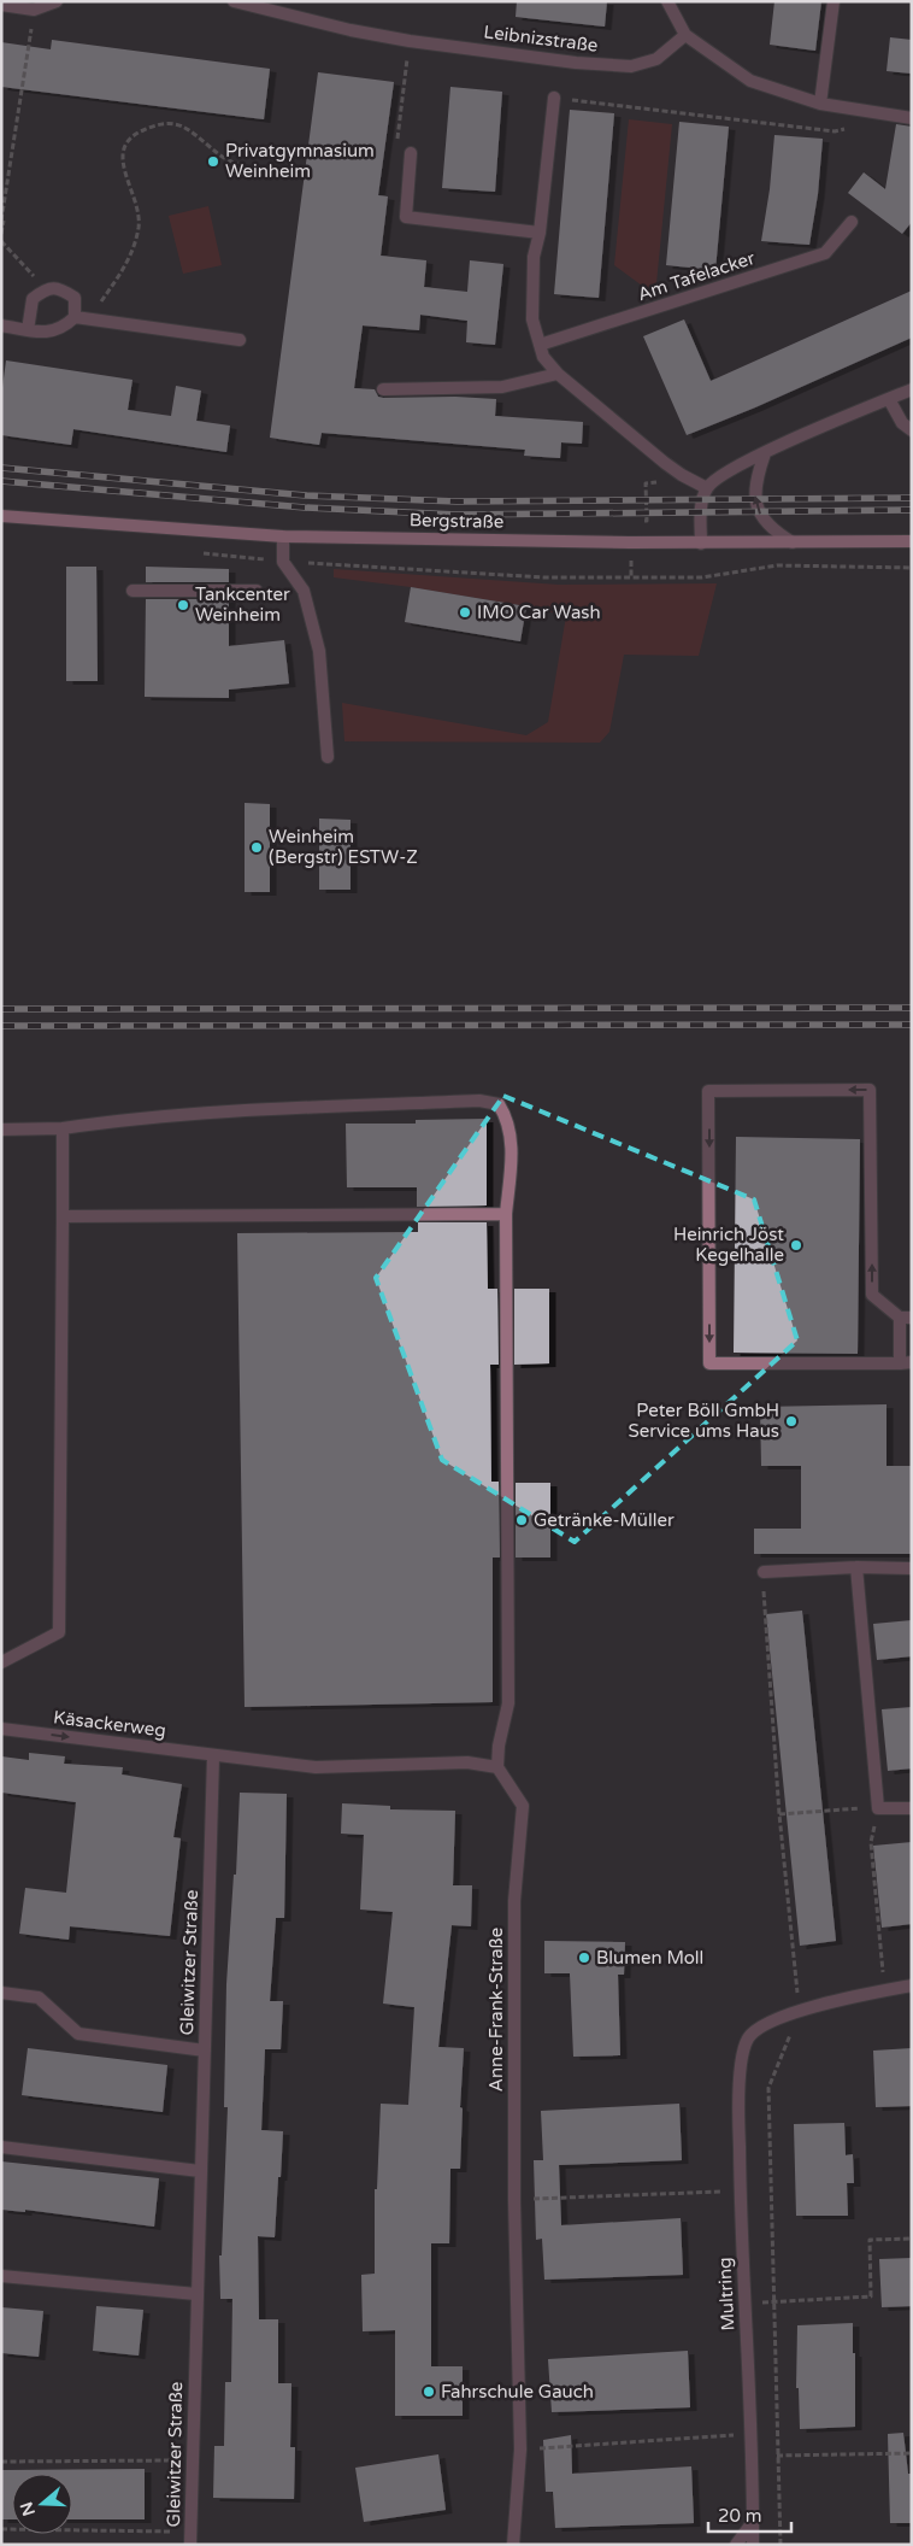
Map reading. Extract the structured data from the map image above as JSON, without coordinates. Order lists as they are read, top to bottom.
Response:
{
  "streets": {
    "main road": ["Bergstraße"],
    "street": [
      "Leibnizstraße",
      "Am Tafelacker",
      "Käsackerweg",
      "Gleiwitzer Straße",
      "Anne-Frank-Straße",
      "Multring"
    ]
  },
  "crossings": [
    ["Käsackerweg", "Gleiwitzer Straße"]
  ],
  "one_way": ["Käsackerweg"],
  "places": [
    "Privatgymnasium Weinheim",
    "Tankcenter Weinheim",
    "IMO Car Wash",
    "Weinheim (Bergstr) ESTW-Z",
    "Heinrich Jöst Kegelhalle",
    "Peter Böll GmbH Service ums Haus",
    "Getränke-Müller",
    "Blumen Moll",
    "Fahrschule Gauch"
  ],
  "scale_bar": "20 m",
  "north": "left"
}
